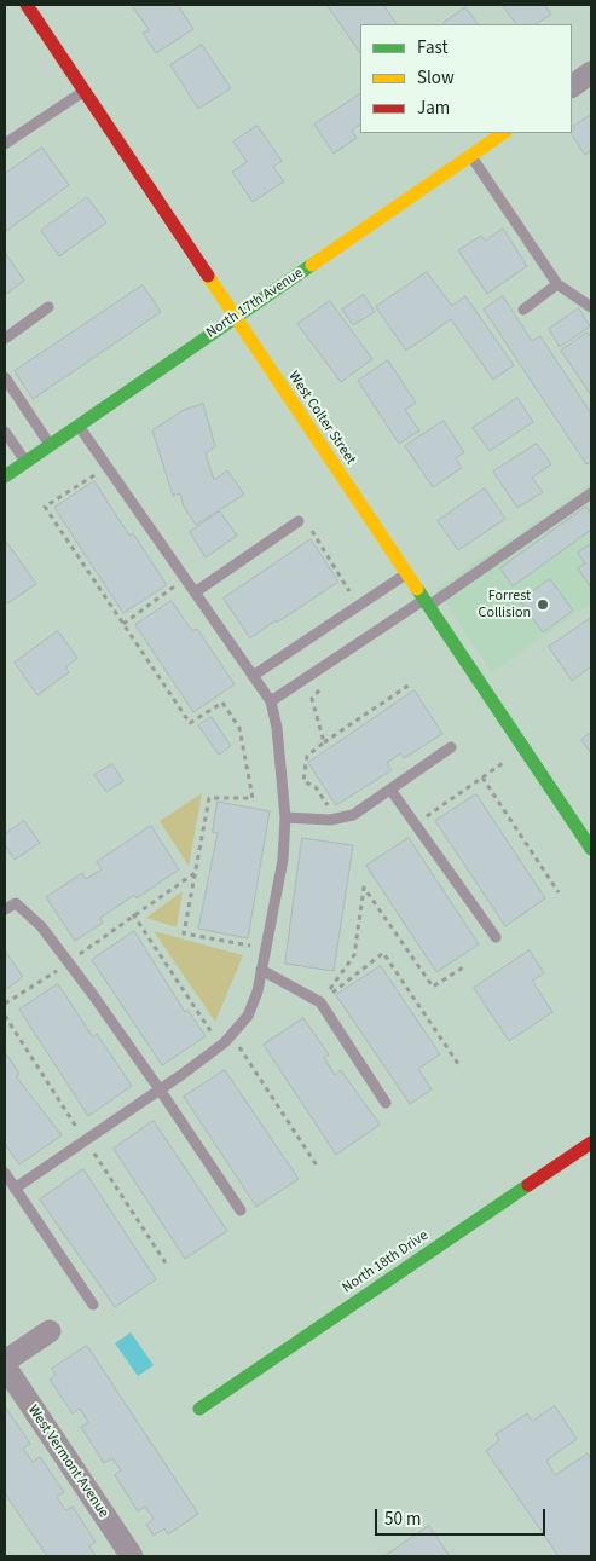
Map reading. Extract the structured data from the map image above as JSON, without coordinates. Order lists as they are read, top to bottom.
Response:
{
  "streets": {
    "street": [
      "North 17th Avenue",
      "West Colter Street",
      "North 18th Drive",
      "West Vermont Avenue"
    ]
  },
  "crossings": [
    ["North 17th Avenue", "West Colter Street"]
  ],
  "places": ["Forrest Collision"],
  "legend": ["Fast", "Slow", "Jam"],
  "scale_bar": "50 m"
}
